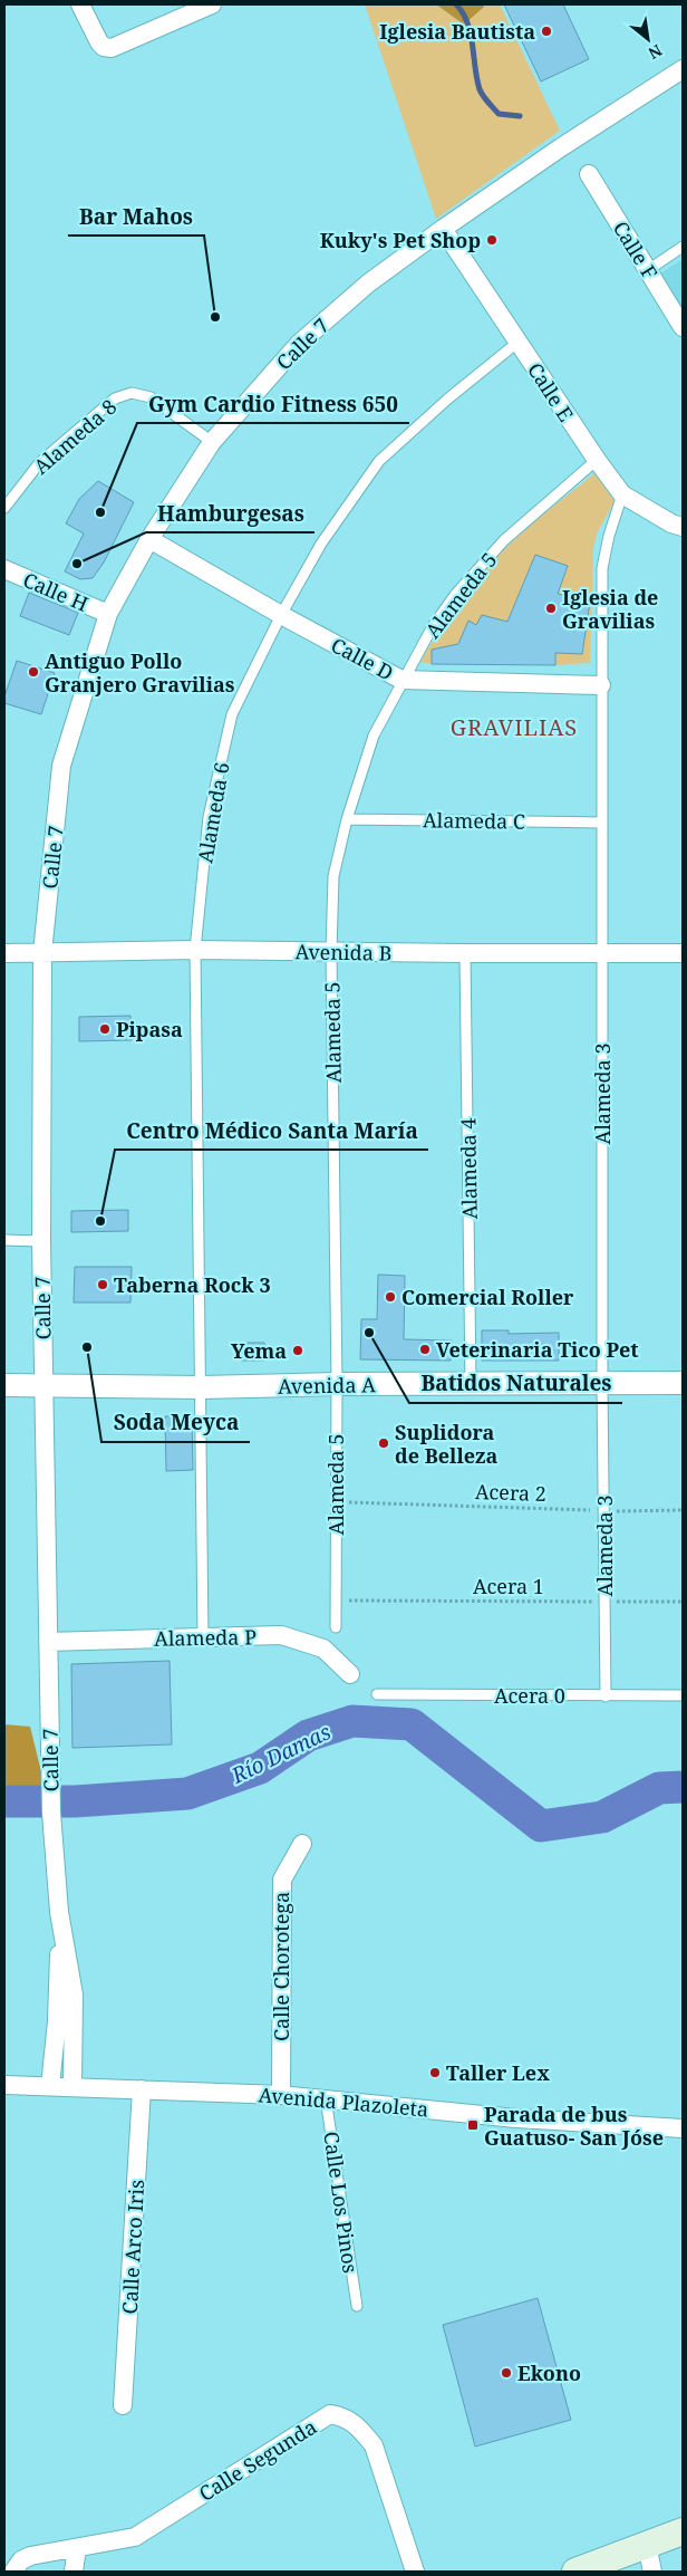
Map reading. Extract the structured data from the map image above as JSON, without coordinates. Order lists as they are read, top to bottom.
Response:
{
  "streets": {
    "street": [
      "Calle F",
      "Calle 7",
      "Calle E",
      "Calle H",
      "Calle D",
      "Avenida B",
      "Avenida A",
      "Alameda P",
      "Calle Chorotega",
      "Avenida Plazoleta",
      "Calle Arco Iris",
      "Calle Segunda"
    ],
    "lane": [
      "Alameda 8",
      "Alameda 5",
      "Alameda 6",
      "Alameda C",
      "Alameda 3",
      "Alameda 4",
      "Acera 0",
      "Calle Los Pinos"
    ],
    "path": ["Acera 2", "Acera 1"]
  },
  "crossings": [
    ["Calle 7", "Calle E"],
    ["Calle 7", "Alameda 8"],
    ["Calle 7", "Calle H"],
    ["Calle 7", "Calle D"],
    ["Calle 7", "Avenida B"],
    ["Calle 7", "Avenida A"],
    ["Calle 7", "Alameda P"],
    ["Calle 7", "Avenida Plazoleta"],
    ["Calle E", "Alameda 5"],
    ["Calle E", "Alameda 6"],
    ["Calle E", "Alameda 3"],
    ["Alameda 5", "Calle D"],
    ["Alameda 5", "Alameda C"],
    ["Alameda 5", "Avenida B"],
    ["Alameda 5", "Avenida A"],
    ["Alameda 5", "Acera 2"],
    ["Alameda 5", "Acera 1"],
    ["Calle D", "Alameda 6"],
    ["Calle D", "Alameda 3"],
    ["Alameda 6", "Avenida B"],
    ["Alameda 6", "Avenida A"],
    ["Alameda C", "Alameda 3"],
    ["Avenida B", "Alameda 3"],
    ["Avenida B", "Alameda 4"],
    ["Alameda 3", "Avenida A"],
    ["Alameda 3", "Acera 2"],
    ["Alameda 3", "Acera 1"],
    ["Alameda 3", "Acera 0"],
    ["Alameda 4", "Avenida A"],
    ["Calle Chorotega", "Avenida Plazoleta"],
    ["Avenida Plazoleta", "Calle Los Pinos"],
    ["Avenida Plazoleta", "Calle Arco Iris"]
  ],
  "districts": ["GRAVILIAS"],
  "water": ["Río Damas"],
  "places": {
    "other": [
      "Iglesia Bautista",
      "Kuky's Pet Shop",
      "Bar Mahos",
      "Gym Cardio Fitness 650",
      "Hamburgesas",
      "Iglesia de Gravilias",
      "Antiguo Pollo Granjero Gravilias",
      "Pipasa",
      "Centro Médico Santa María",
      "Taberna Rock 3",
      "Comercial Roller",
      "Batidos Naturales",
      "Soda Meyca",
      "Veterinaria Tico Pet",
      "Yema",
      "Suplidora de Belleza",
      "Taller Lex",
      "Ekono"
    ],
    "transit": ["Parada de bus Guatuso- San Jóse"]
  },
  "north": "bottom right"
}
